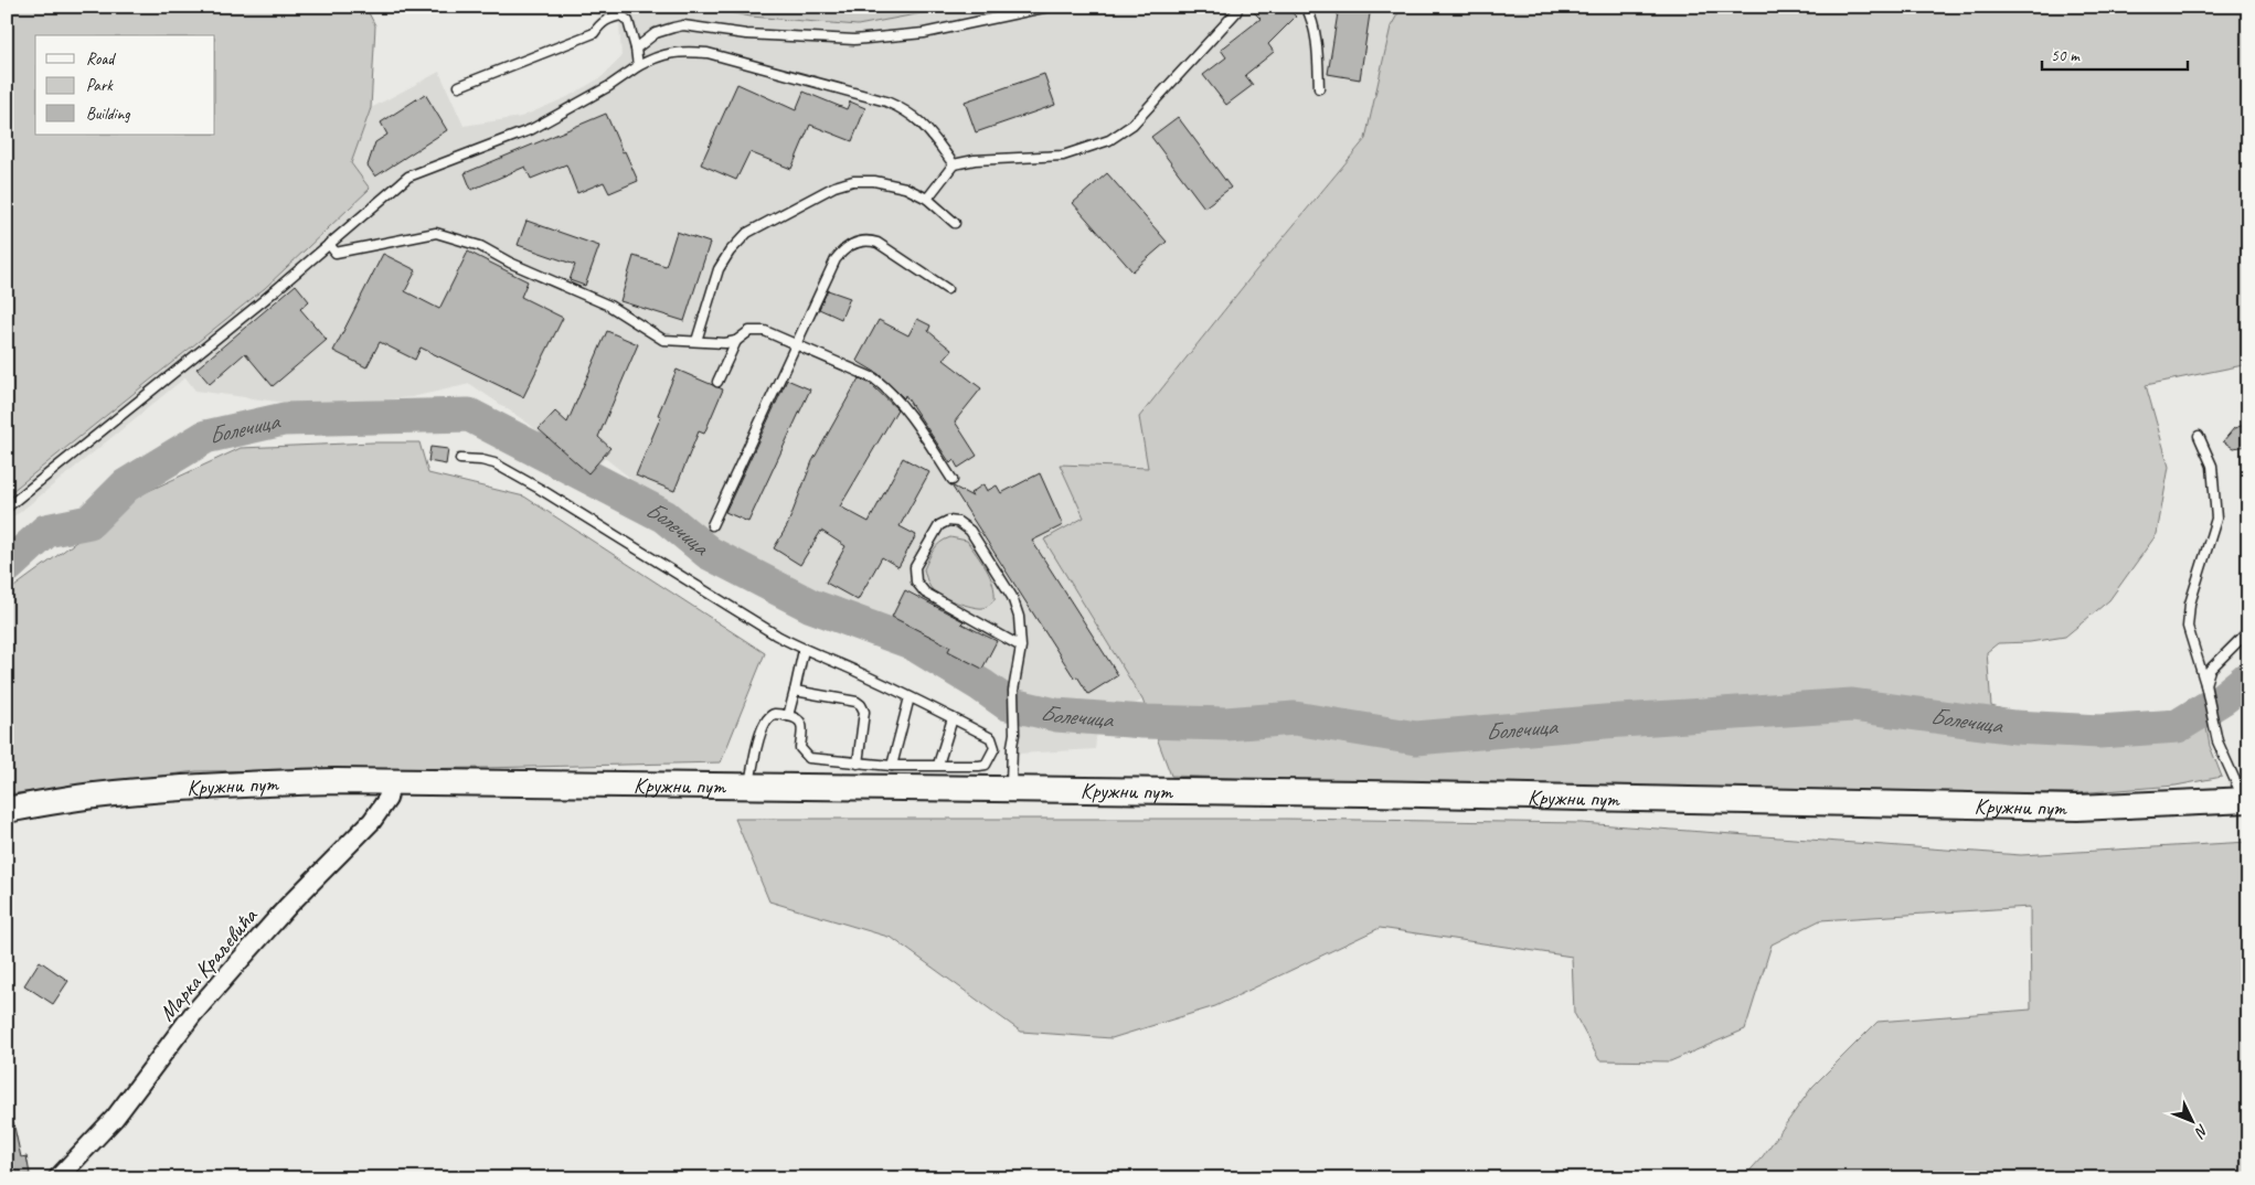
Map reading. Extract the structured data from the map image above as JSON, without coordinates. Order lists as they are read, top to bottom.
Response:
{
  "streets": {
    "main road": ["Кружни пут"],
    "street": ["Марка Краљевића"]
  },
  "crossings": [
    ["Кружни пут", "Марка Краљевића"]
  ],
  "water": ["Болечица"],
  "legend": ["Road", "Park", "Building"],
  "scale_bar": "50 m",
  "north": "bottom right"
}
